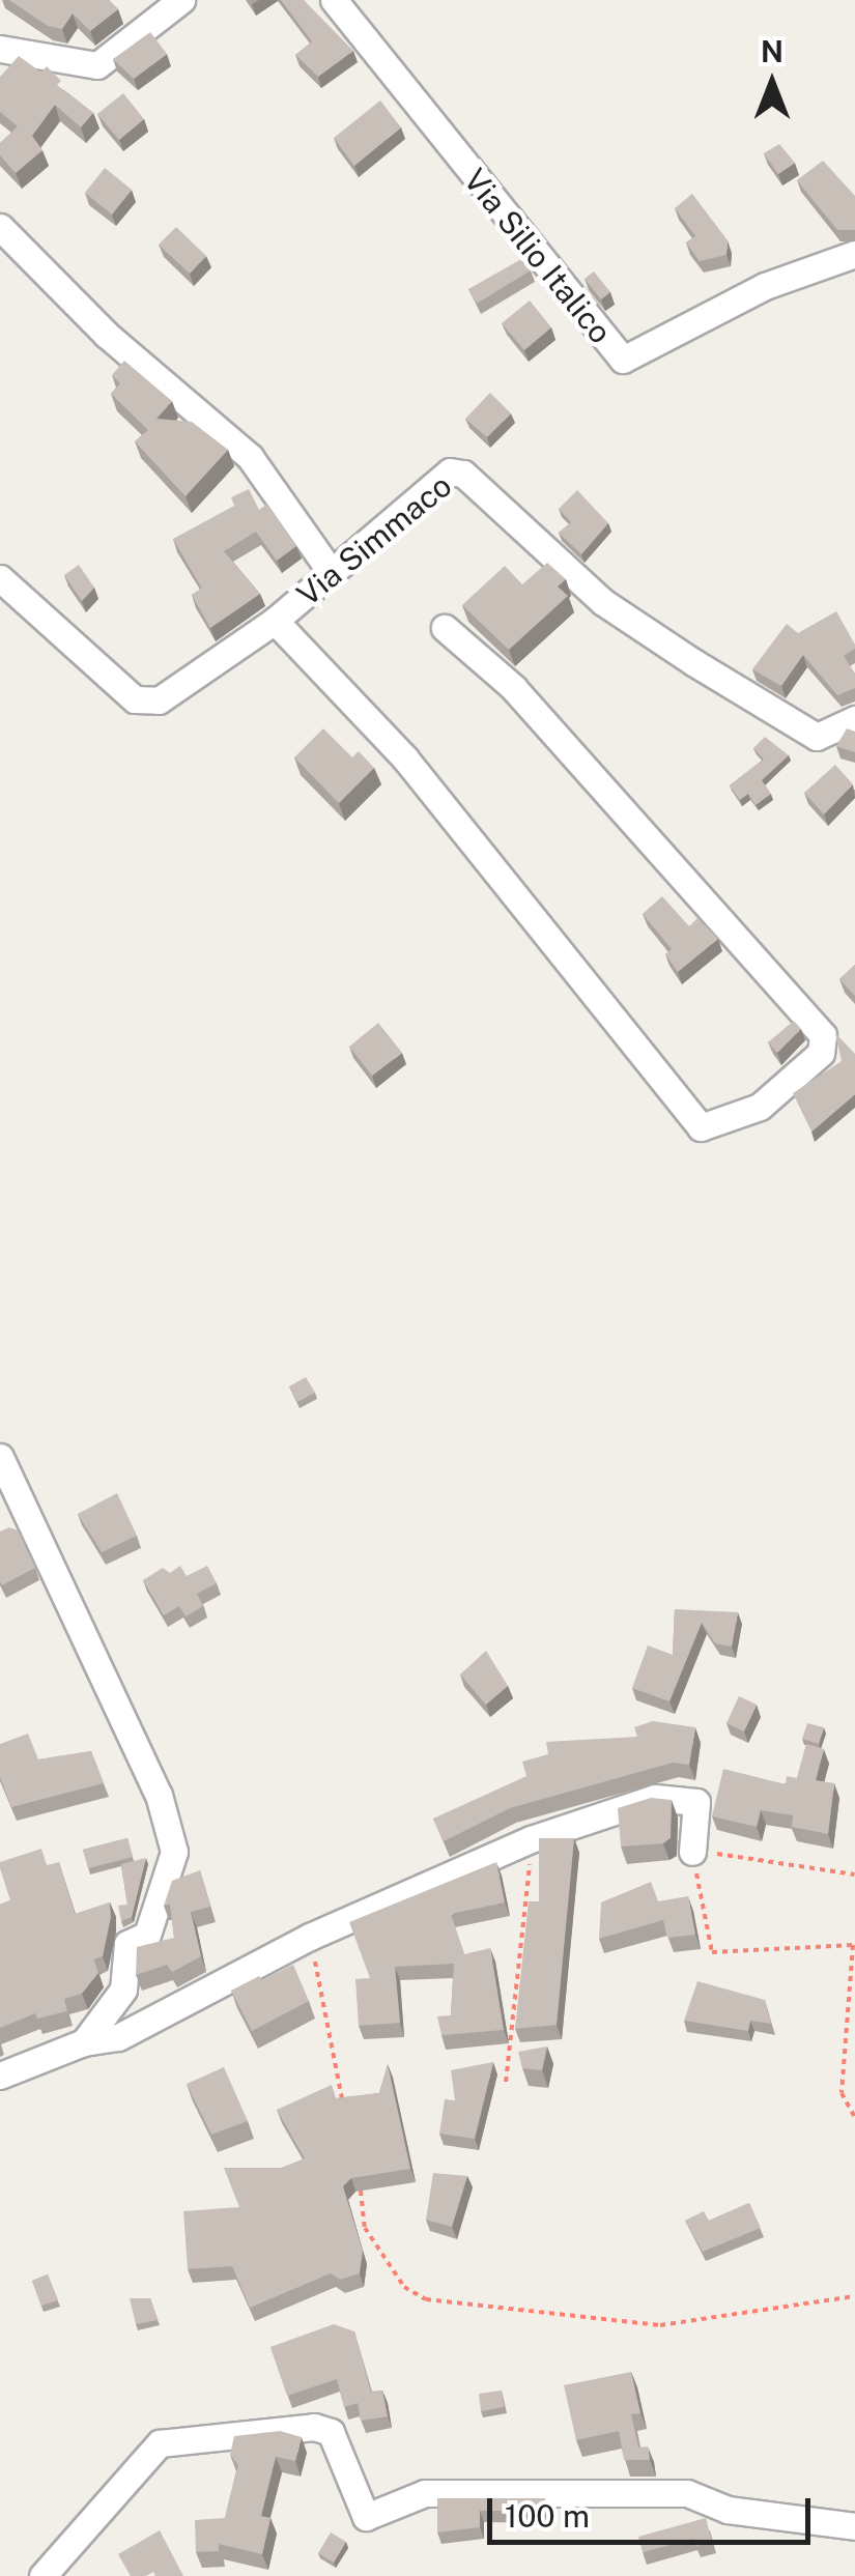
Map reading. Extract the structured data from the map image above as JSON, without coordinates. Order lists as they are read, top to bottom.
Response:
{
  "streets": {
    "street": ["Via Silio Italico", "Via Simmaco"]
  },
  "scale_bar": "100 m",
  "north": "top"
}
